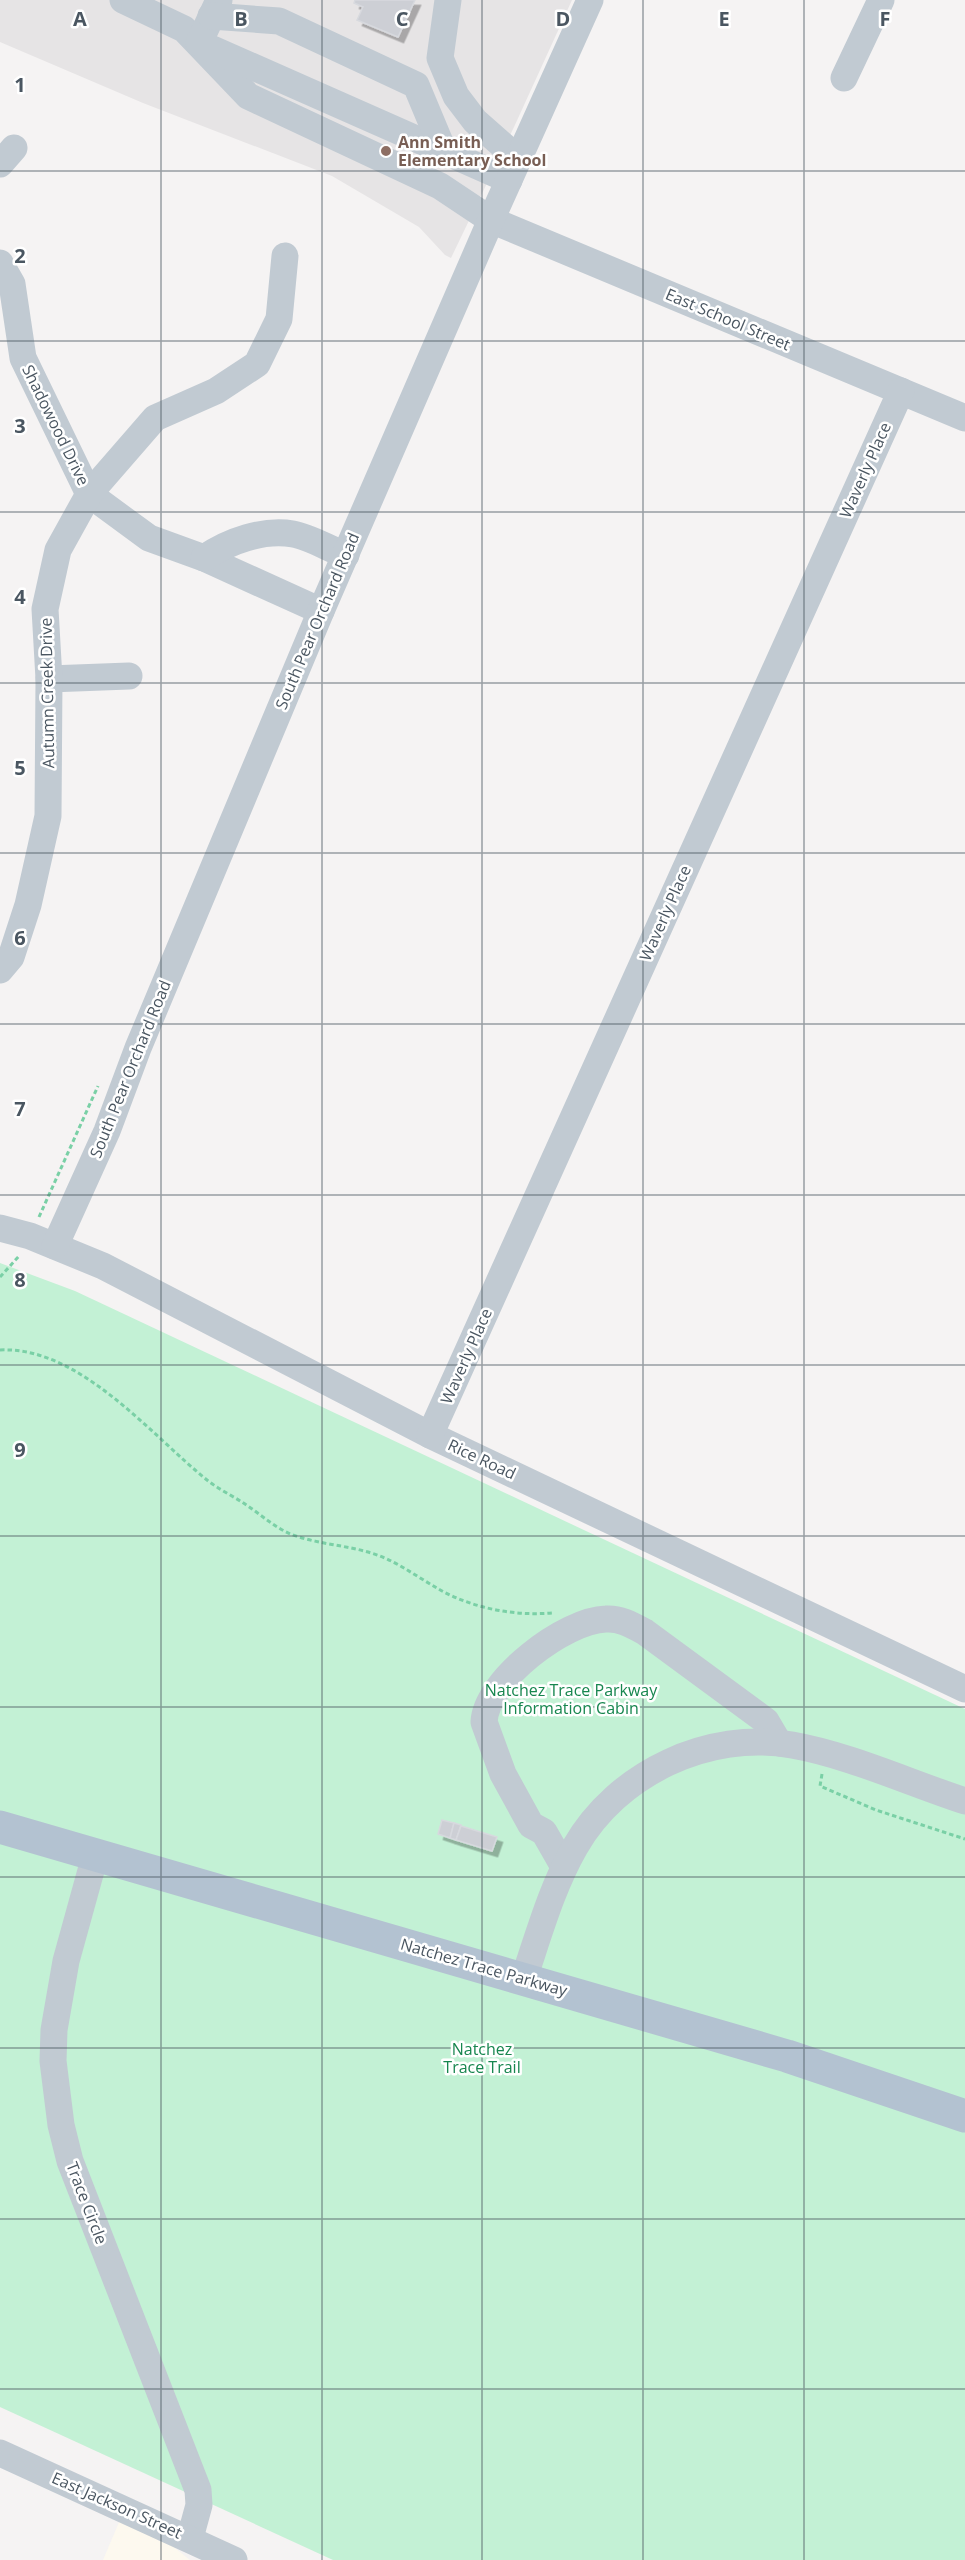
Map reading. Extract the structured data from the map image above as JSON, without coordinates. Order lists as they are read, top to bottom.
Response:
{
  "streets": {
    "main road": ["Natchez Trace Parkway"],
    "street": [
      "East School Street",
      "Shadowood Drive",
      "Waverly Place",
      "South Pear Orchard Road",
      "Autumn Creek Drive",
      "Rice Road",
      "Trace Circle",
      "East Jackson Street"
    ]
  },
  "crossings": [
    ["East School Street", "Waverly Place"],
    ["East School Street", "South Pear Orchard Road"],
    ["Shadowood Drive", "South Pear Orchard Road"],
    ["Shadowood Drive", "Autumn Creek Drive"],
    ["Waverly Place", "Rice Road"],
    ["South Pear Orchard Road", "Rice Road"],
    ["Natchez Trace Parkway", "Trace Circle"],
    ["Trace Circle", "East Jackson Street"]
  ],
  "parks": ["Natchez Trace Parkway Information Cabin", "Natchez Trace Trail"],
  "places": ["Ann Smith Elementary School"],
  "grid": {
    "columns": [
      "A",
      "B",
      "C",
      "D",
      "E",
      "F"
    ],
    "rows": [
      "1",
      "2",
      "3",
      "4",
      "5",
      "6",
      "7",
      "8",
      "9"
    ]
  }
}
